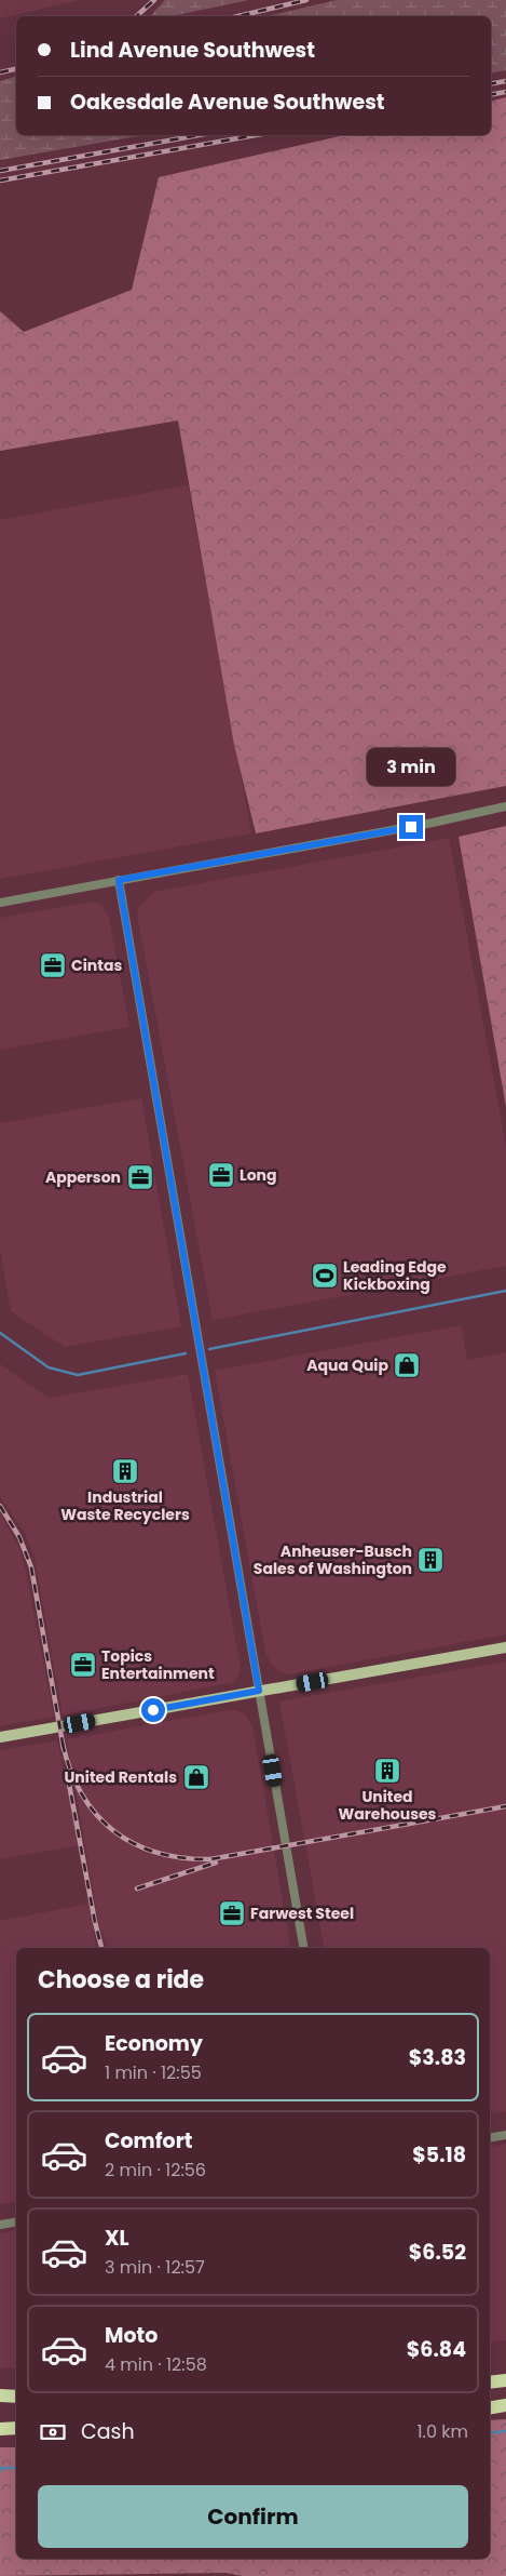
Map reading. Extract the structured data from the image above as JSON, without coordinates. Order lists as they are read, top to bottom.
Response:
{
  "places": {
    "office": [
      "Cintas",
      "Long",
      "Apperson",
      "Topics Entertainment",
      "Farwest Steel"
    ],
    "sports": ["Leading Edge Kickboxing"],
    "shop": ["Aqua Quip", "United Rentals"],
    "building": ["Industrial Waste Recyclers", "Anheuser-Busch Sales of Washington", "United Warehouses"]
  },
  "page": {
    "banner": ["Lind Avenue Southwest", "Oakesdale Avenue Southwest"],
    "bubble": "3 min",
    "heading": "Choose a ride",
    "list": [
      {
        "name": "Economy",
        "note": "1 min · 12:55",
        "value": "$3.83"
      },
      {
        "name": "Comfort",
        "note": "2 min · 12:56",
        "value": "$5.18"
      },
      {
        "name": "XL",
        "note": "3 min · 12:57",
        "value": "$6.52"
      },
      {
        "name": "Moto",
        "note": "4 min · 12:58",
        "value": "$6.84"
      }
    ],
    "pay": ["Cash", "1.0 km"],
    "buttons": "Confirm"
  }
}
